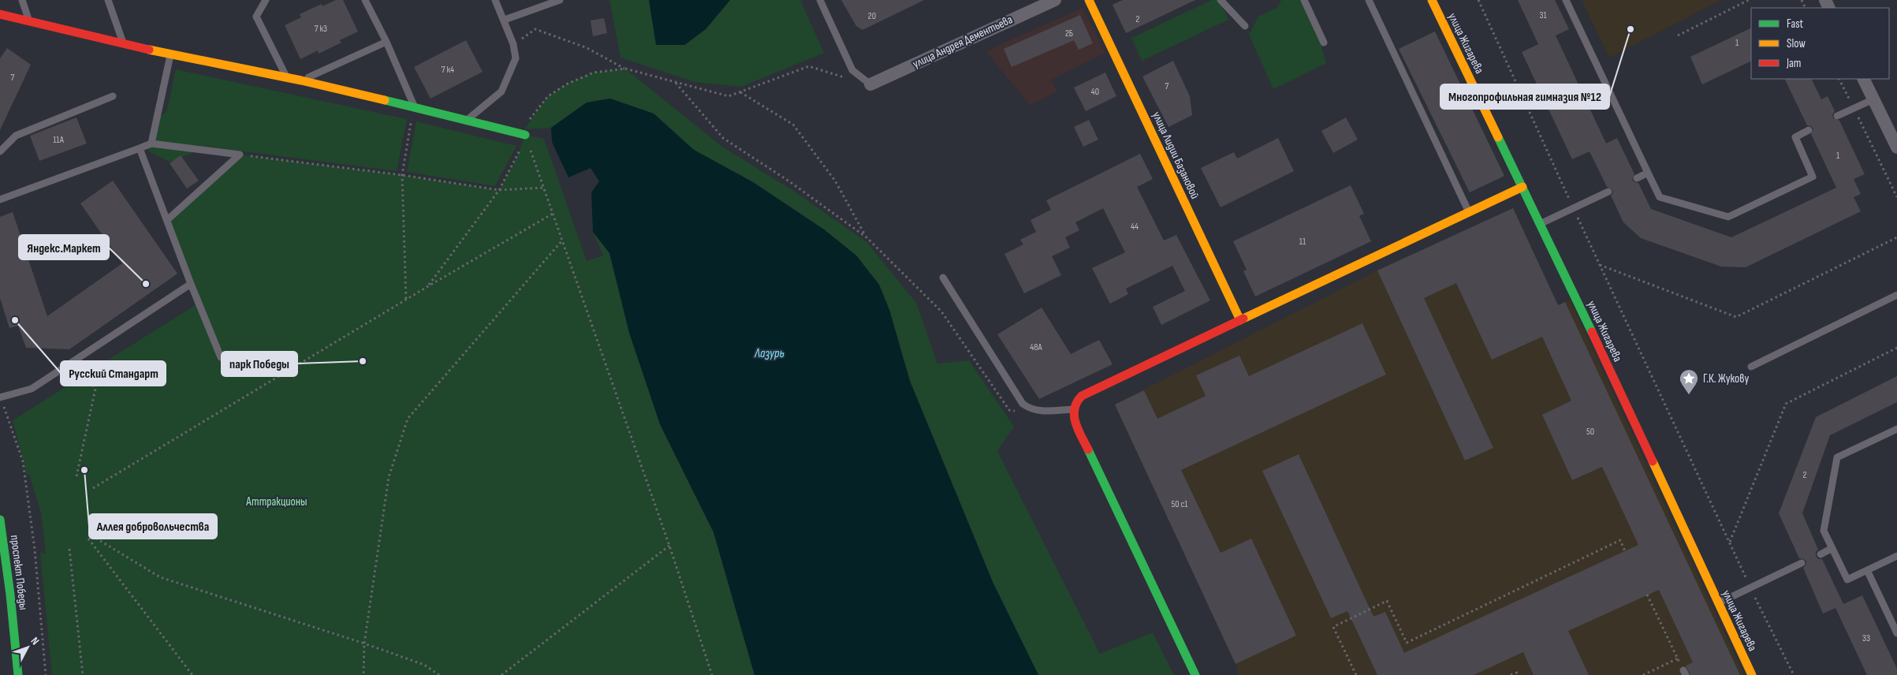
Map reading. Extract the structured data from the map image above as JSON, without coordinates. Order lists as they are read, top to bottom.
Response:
{
  "streets": {
    "street": [
      "улица Андрея Дементьева",
      "улица Жигарева",
      "улица Лидии Базановой",
      "проспект Победы"
    ]
  },
  "water": ["Лазурь"],
  "parks": ["Аттракционы"],
  "places": {
    "other": [
      "Многопрофильная гимназия №12",
      "Яндекс.Маркет",
      "Русский Стандарт",
      "парк Победы",
      "Аллея добровольчества"
    ],
    "place": ["Г.К. Жукову"]
  },
  "house_numbers": [
    "31",
    "20",
    "2",
    "7 к3",
    "2Б",
    "1",
    "7 к4",
    "7",
    "7",
    "40",
    "11А",
    "1",
    "44",
    "11",
    "48А",
    "50",
    "2",
    "50 с1",
    "33"
  ],
  "legend": ["Fast", "Slow", "Jam"],
  "north": "top right"
}
